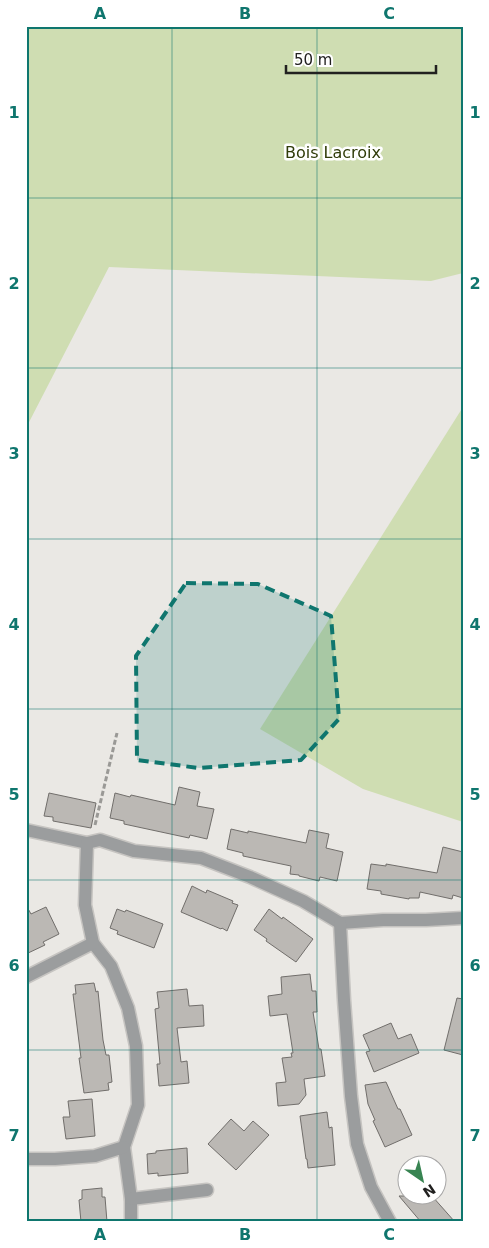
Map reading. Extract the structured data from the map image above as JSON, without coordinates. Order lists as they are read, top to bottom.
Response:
{
  "parks": ["Bois Lacroix"],
  "scale_bar": "50 m",
  "north": "bottom right",
  "grid": {
    "columns": ["A", "B", "C"],
    "rows": [
      "1",
      "2",
      "3",
      "4",
      "5",
      "6",
      "7"
    ]
  }
}
